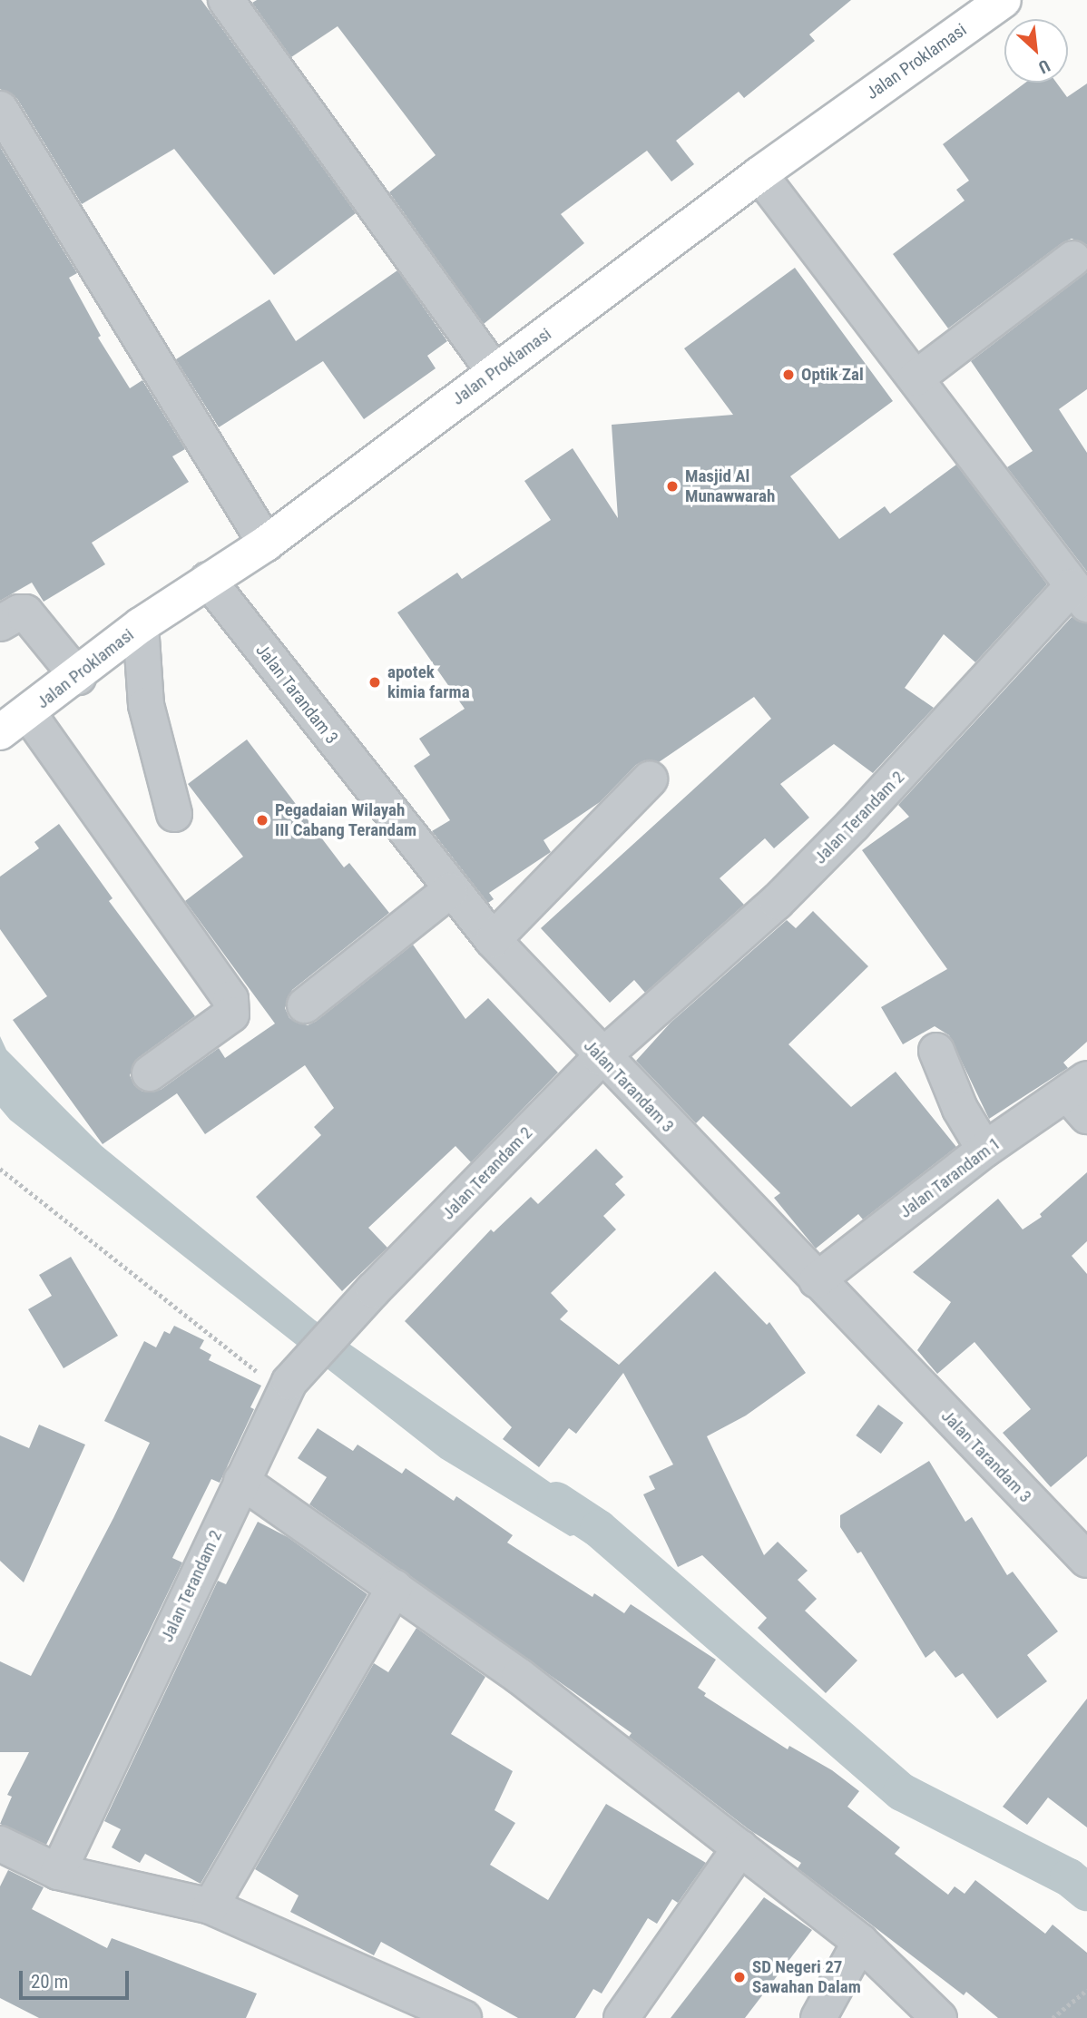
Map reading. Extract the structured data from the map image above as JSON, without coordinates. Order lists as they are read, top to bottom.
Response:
{
  "streets": {
    "main road": ["Jalan Proklamasi"],
    "street": ["Jalan Tarandam 3", "Jalan Terandam 2", "Jalan Tarandam 1"]
  },
  "crossings": [
    ["Jalan Proklamasi", "Jalan Tarandam 3"],
    ["Jalan Tarandam 3", "Jalan Terandam 2"],
    ["Jalan Tarandam 3", "Jalan Tarandam 1"]
  ],
  "places": [
    "Optik Zal",
    "Masjid Al Munawwarah",
    "apotek kimia farma",
    "Pegadaian Wilayah III Cabang Terandam",
    "SD Negeri 27 Sawahan Dalam"
  ],
  "scale_bar": "20 m",
  "north": "bottom right"
}
